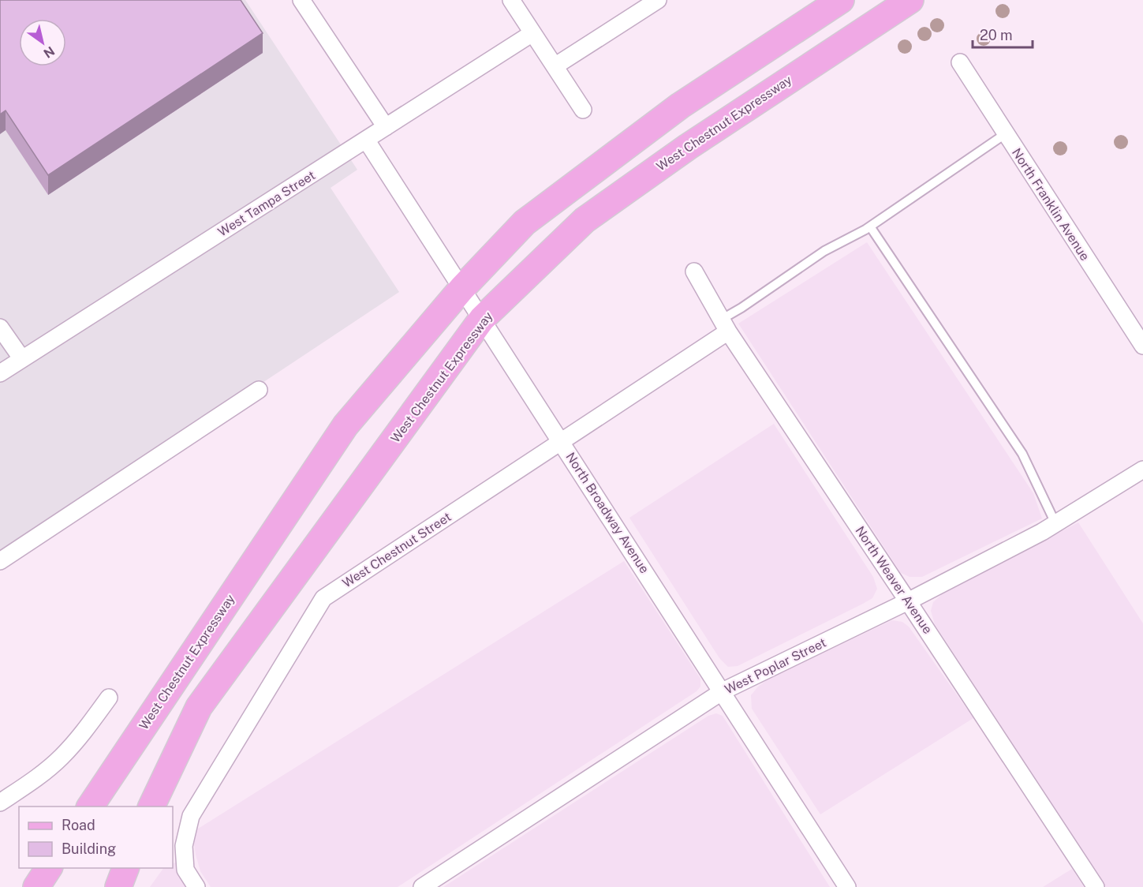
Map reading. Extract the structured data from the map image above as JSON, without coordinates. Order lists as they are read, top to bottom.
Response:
{
  "streets": {
    "main road": ["West Chestnut Expressway"],
    "street": [
      "West Tampa Street",
      "North Franklin Avenue",
      "North Broadway Avenue",
      "West Chestnut Street",
      "North Weaver Avenue",
      "West Poplar Street"
    ]
  },
  "crossings": [
    ["West Chestnut Expressway", "North Broadway Avenue"],
    ["West Tampa Street", "North Broadway Avenue"],
    ["North Broadway Avenue", "West Chestnut Street"],
    ["North Broadway Avenue", "West Poplar Street"],
    ["West Chestnut Street", "North Weaver Avenue"],
    ["North Weaver Avenue", "West Poplar Street"]
  ],
  "legend": ["Road", "Building"],
  "scale_bar": "20 m",
  "north": "bottom right"
}
